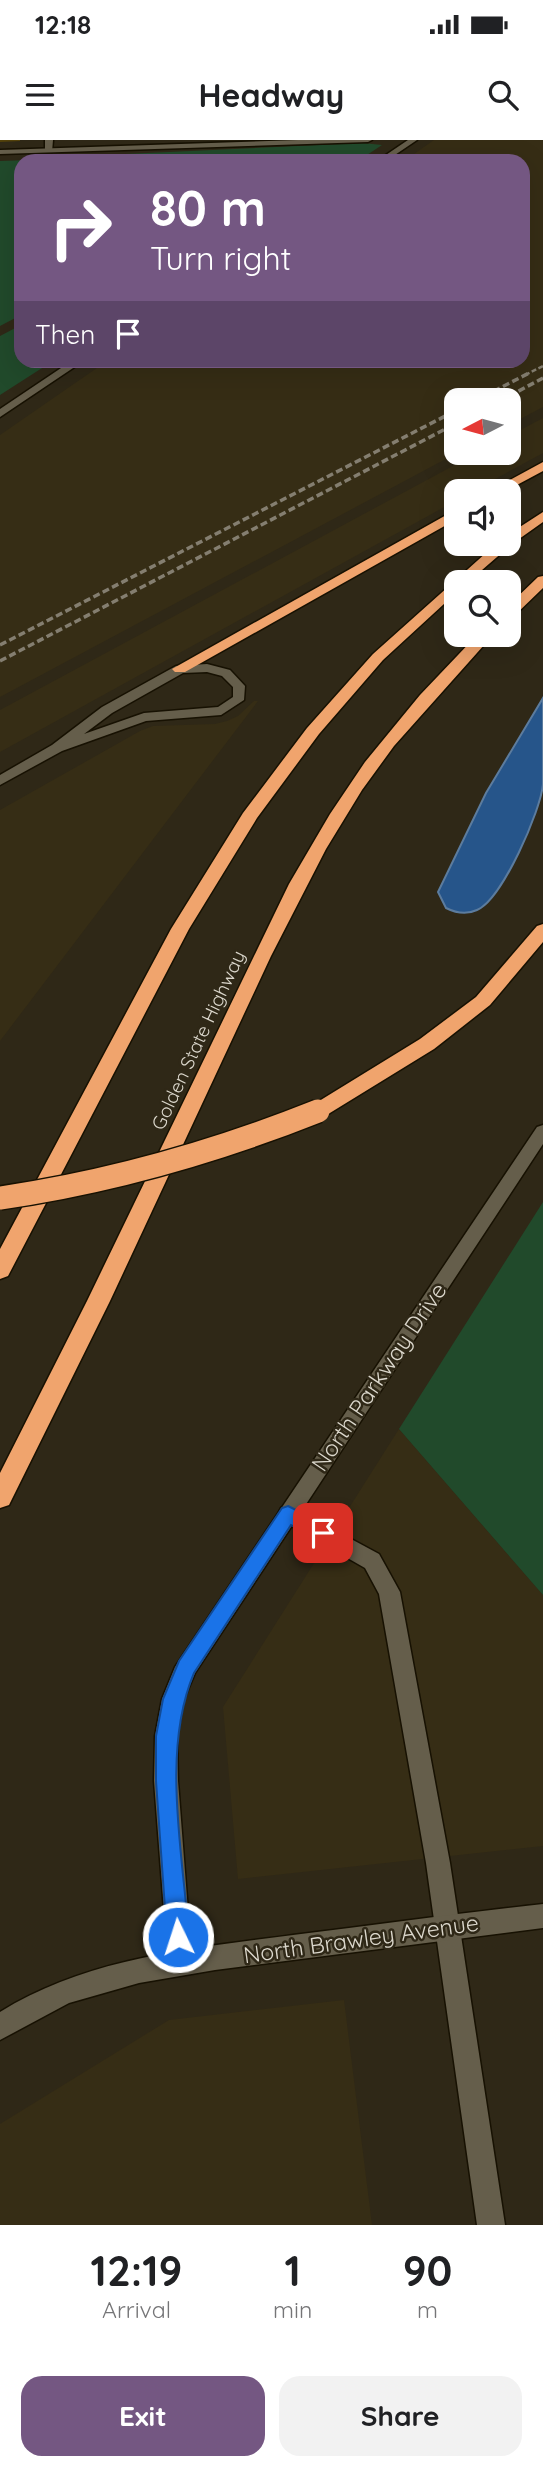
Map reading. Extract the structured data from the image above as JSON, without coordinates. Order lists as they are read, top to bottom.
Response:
{
  "streets": {
    "highway": ["Golden State Highway"],
    "street": ["North Parkway Drive", "North Brawley Avenue"]
  },
  "crossings": [
    ["North Parkway Drive", "North Brawley Avenue"]
  ],
  "north": "left",
  "page": {
    "status": "12:18",
    "header": "Headway",
    "turn": ["80 m", "Turn right"],
    "then": "Then",
    "eta": [
      "12:19",
      "Arrival",
      "1",
      "min",
      "90",
      "m"
    ],
    "buttons": ["Exit", "Share"]
  }
}
